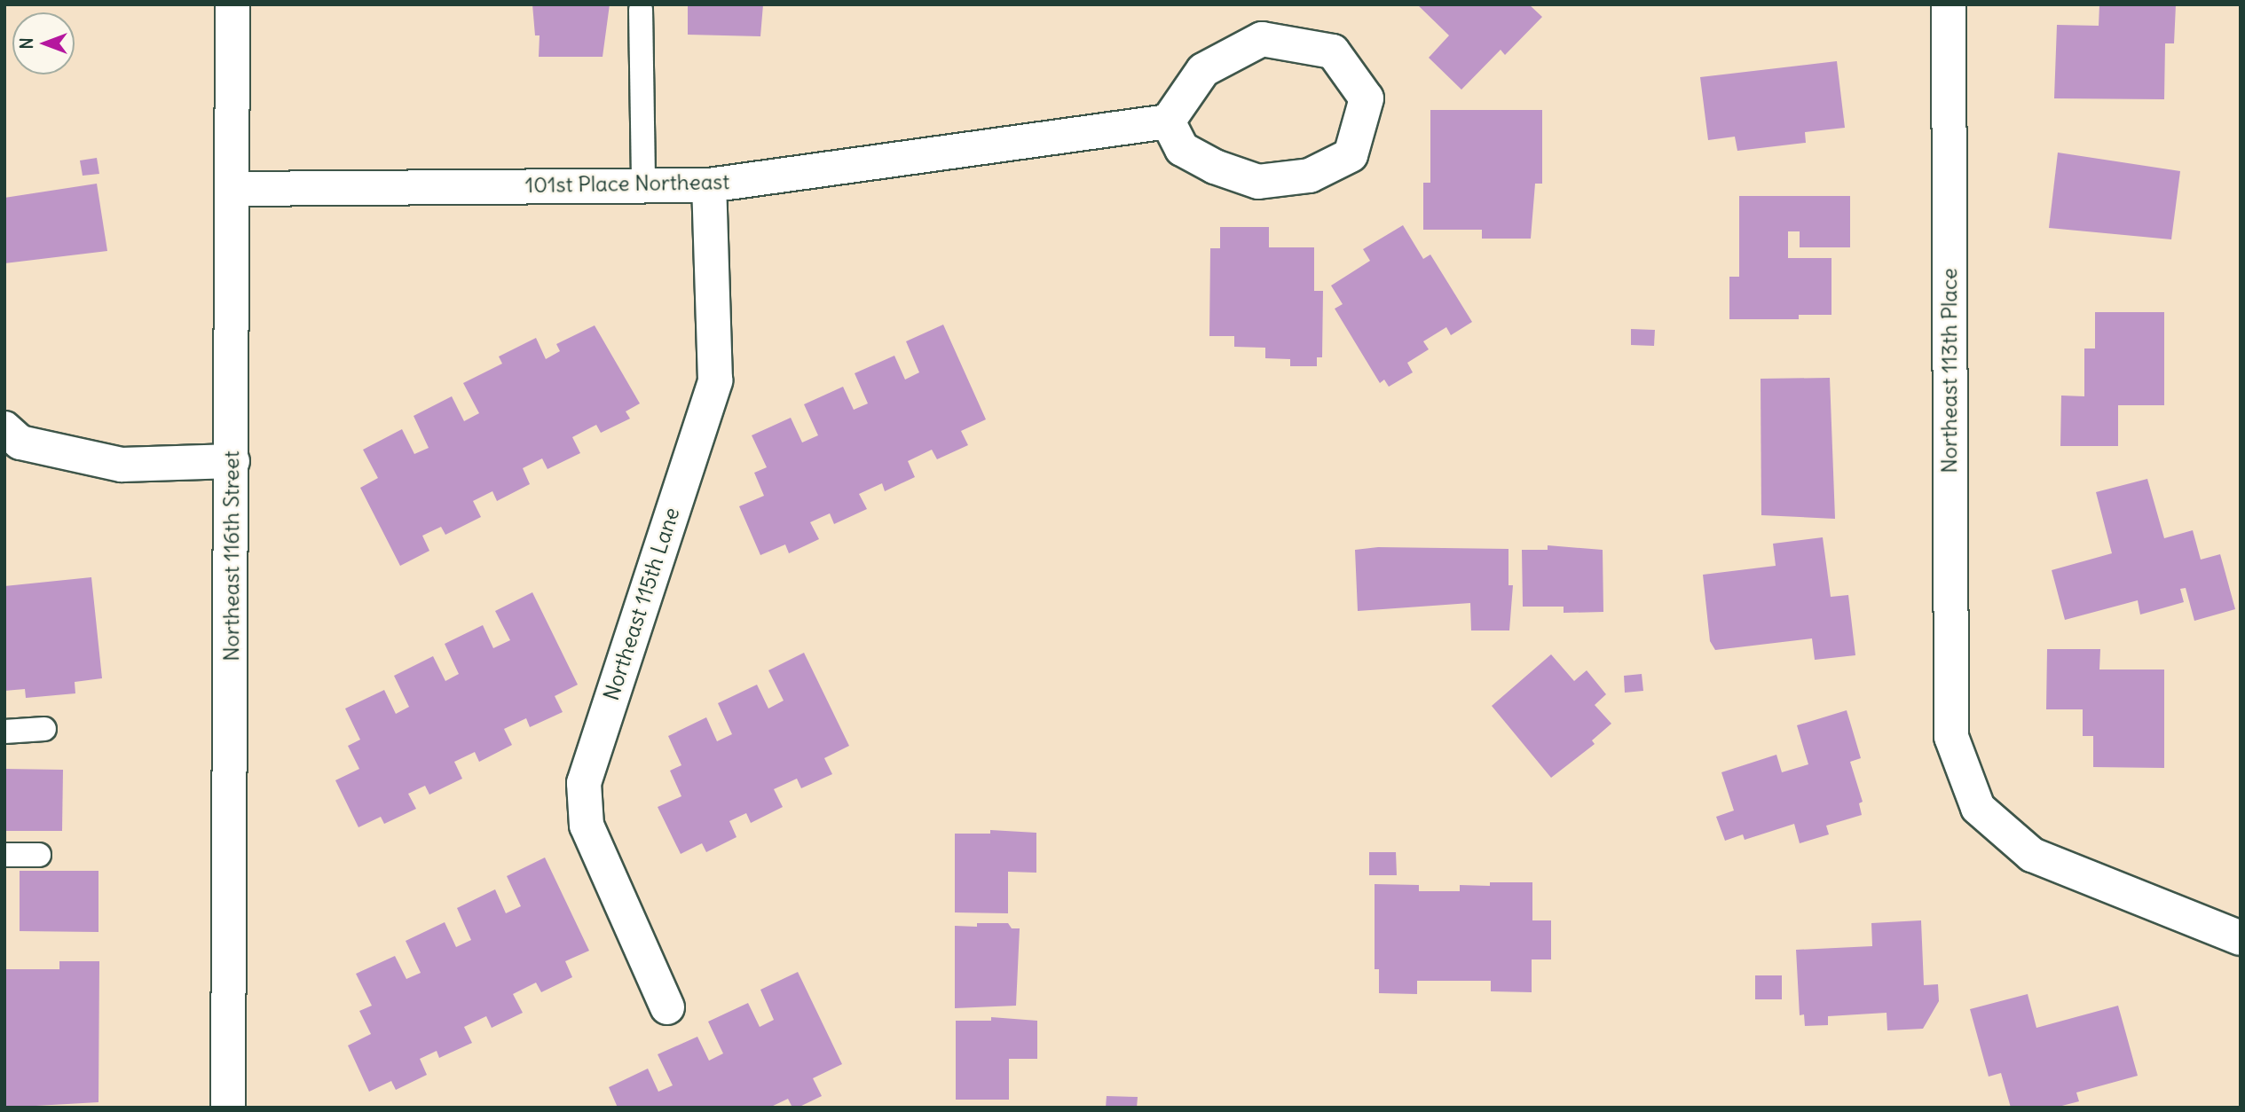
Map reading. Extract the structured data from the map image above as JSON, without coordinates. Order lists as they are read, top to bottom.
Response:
{
  "streets": {
    "street": [
      "101st Place Northeast",
      "Northeast 113th Place",
      "Northeast 116th Street",
      "Northeast 115th Lane"
    ]
  },
  "crossings": [
    ["101st Place Northeast", "Northeast 116th Street"],
    ["101st Place Northeast", "Northeast 115th Lane"]
  ],
  "north": "left"
}
